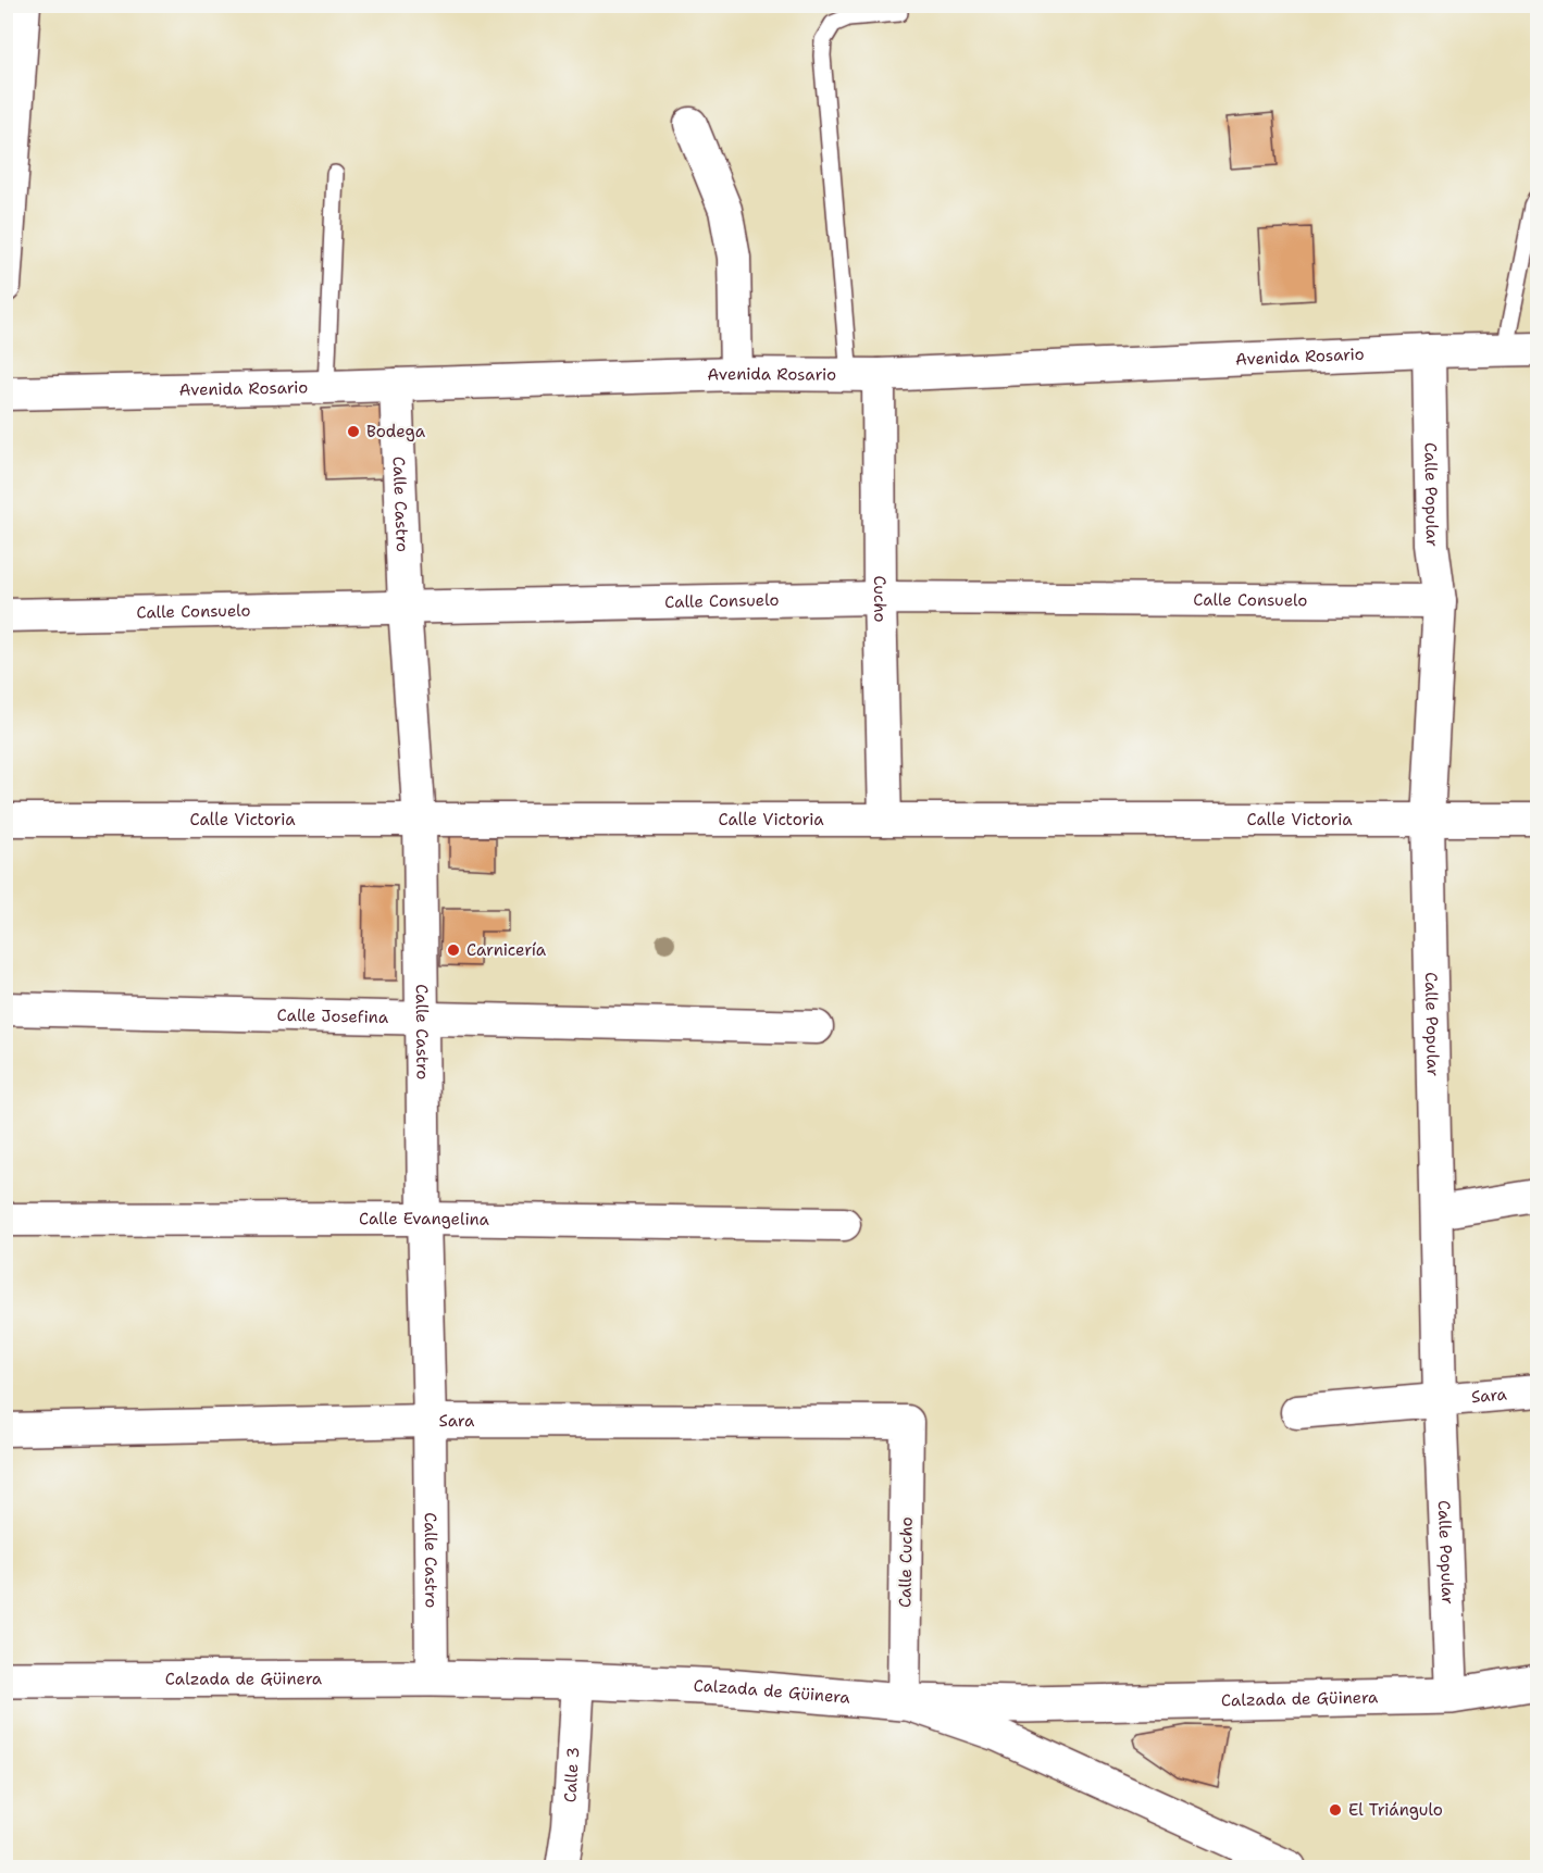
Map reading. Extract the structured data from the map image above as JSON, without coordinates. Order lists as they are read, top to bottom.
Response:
{
  "streets": {
    "main road": ["Calzada de Güinera"],
    "street": [
      "Avenida Rosario",
      "Calle Popular",
      "Calle Castro",
      "Cucho",
      "Calle Consuelo",
      "Calle Victoria",
      "Calle Josefina",
      "Calle Evangelina",
      "Sara",
      "Calle Cucho",
      "Calle 3"
    ]
  },
  "crossings": [
    ["Avenida Rosario", "Calle Popular"],
    ["Avenida Rosario", "Calle Castro"],
    ["Avenida Rosario", "Cucho"],
    ["Calle Popular", "Calle Consuelo"],
    ["Calle Popular", "Calle Victoria"],
    ["Calle Popular", "Sara"],
    ["Calle Popular", "Calzada de Güinera"],
    ["Calle Castro", "Calle Consuelo"],
    ["Calle Castro", "Calle Victoria"],
    ["Calle Castro", "Calle Josefina"],
    ["Calle Castro", "Calle Evangelina"],
    ["Calle Castro", "Sara"],
    ["Calle Castro", "Calzada de Güinera"],
    ["Cucho", "Calle Consuelo"],
    ["Cucho", "Calle Victoria"],
    ["Sara", "Calle Cucho"],
    ["Calle Cucho", "Calzada de Güinera"],
    ["Calzada de Güinera", "Calle 3"]
  ],
  "places": ["Bodega", "Carnicería", "El Triángulo"]
}
